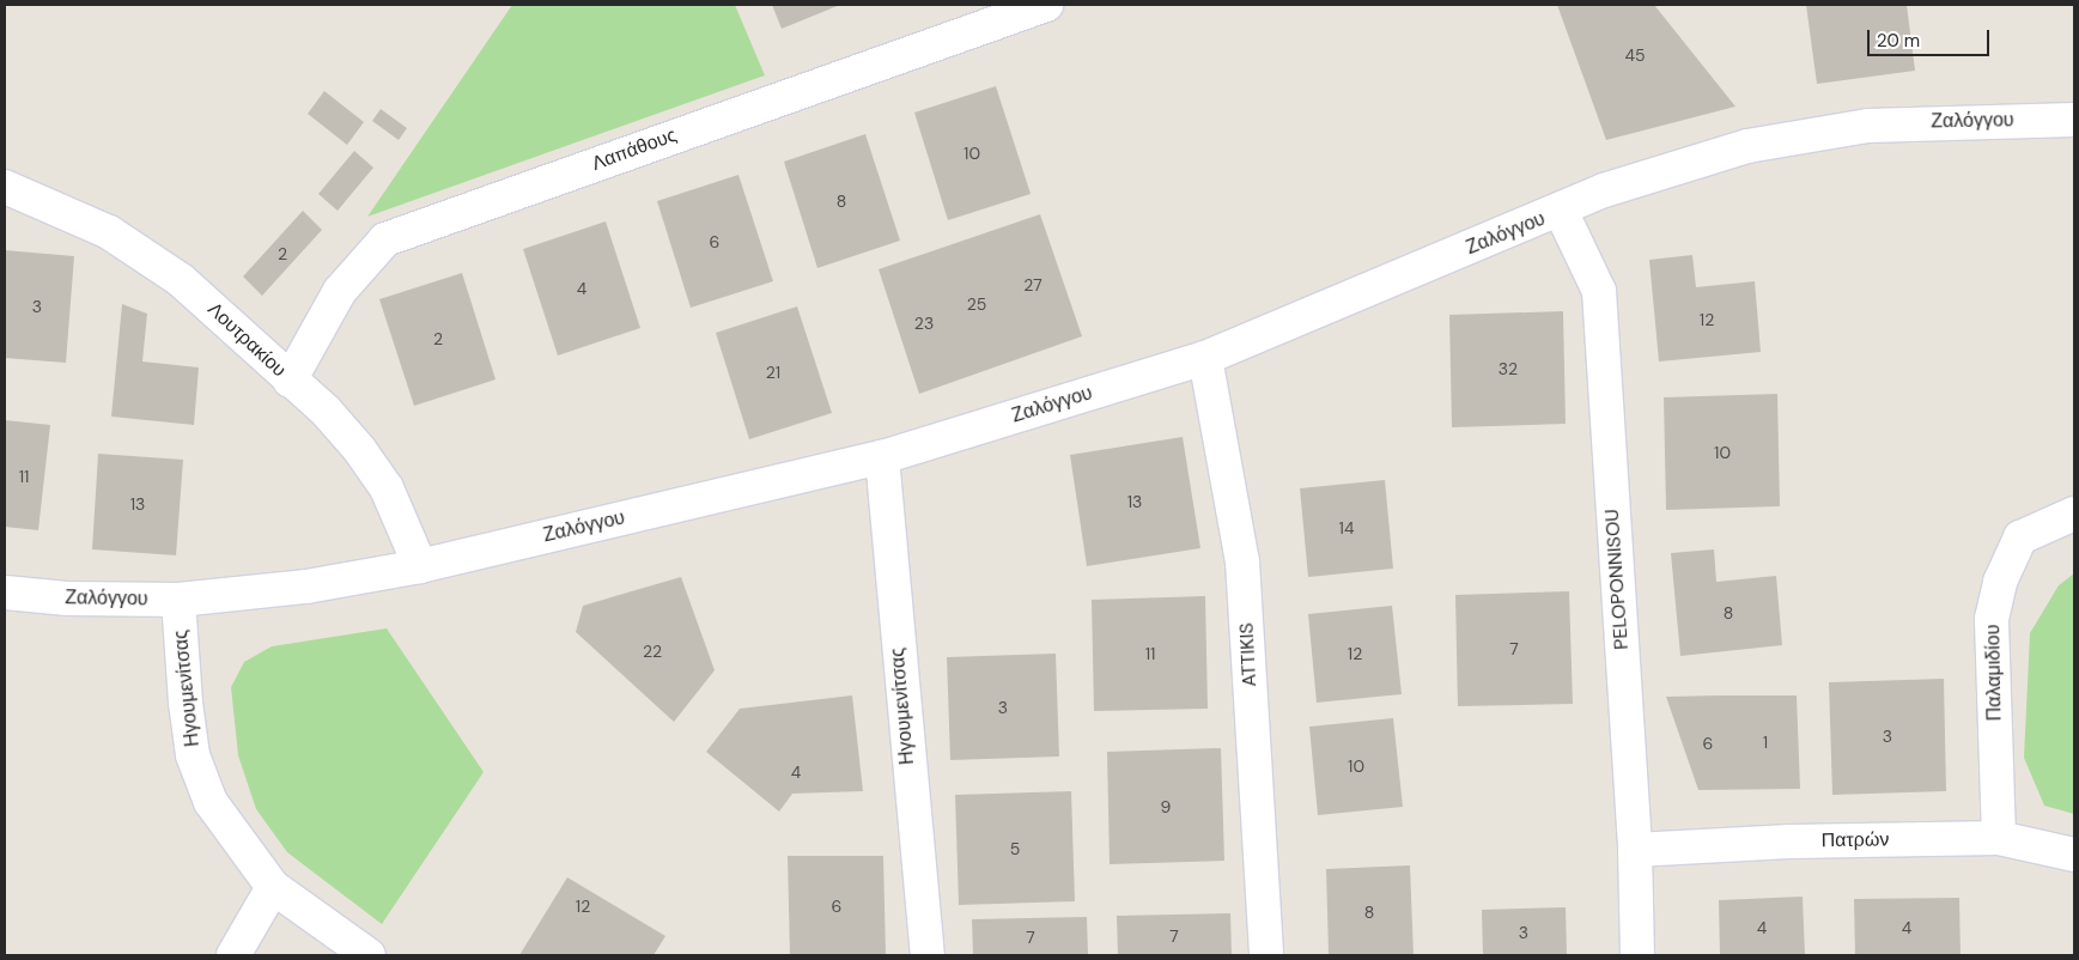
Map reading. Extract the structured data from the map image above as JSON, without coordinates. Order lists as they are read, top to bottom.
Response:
{
  "streets": {
    "street": [
      "Ζαλόγγου",
      "Λαπάθους",
      "Λουτρακίου",
      "PELOPONNISOU",
      "ATTIKIS",
      "Παλαμιδίου",
      "Ηγουμενίτσας",
      "Πατρών"
    ]
  },
  "crossings": [
    ["Ζαλόγγου", "Λουτρακίου"],
    ["Ζαλόγγου", "PELOPONNISOU"],
    ["Ζαλόγγου", "ATTIKIS"],
    ["Ζαλόγγου", "Ηγουμενίτσας"],
    ["Λαπάθους", "Λουτρακίου"],
    ["PELOPONNISOU", "Πατρών"],
    ["Παλαμιδίου", "Πατρών"]
  ],
  "house_numbers": [
    "45",
    "10",
    "8",
    "6",
    "2",
    "27",
    "4",
    "25",
    "3",
    "12",
    "23",
    "2",
    "32",
    "21",
    "10",
    "11",
    "13",
    "13",
    "14",
    "8",
    "7",
    "22",
    "11",
    "12",
    "3",
    "3",
    "1",
    "6",
    "10",
    "4",
    "9",
    "5",
    "12",
    "6",
    "8",
    "4",
    "4",
    "3",
    "7",
    "7"
  ],
  "scale_bar": "20 m"
}
